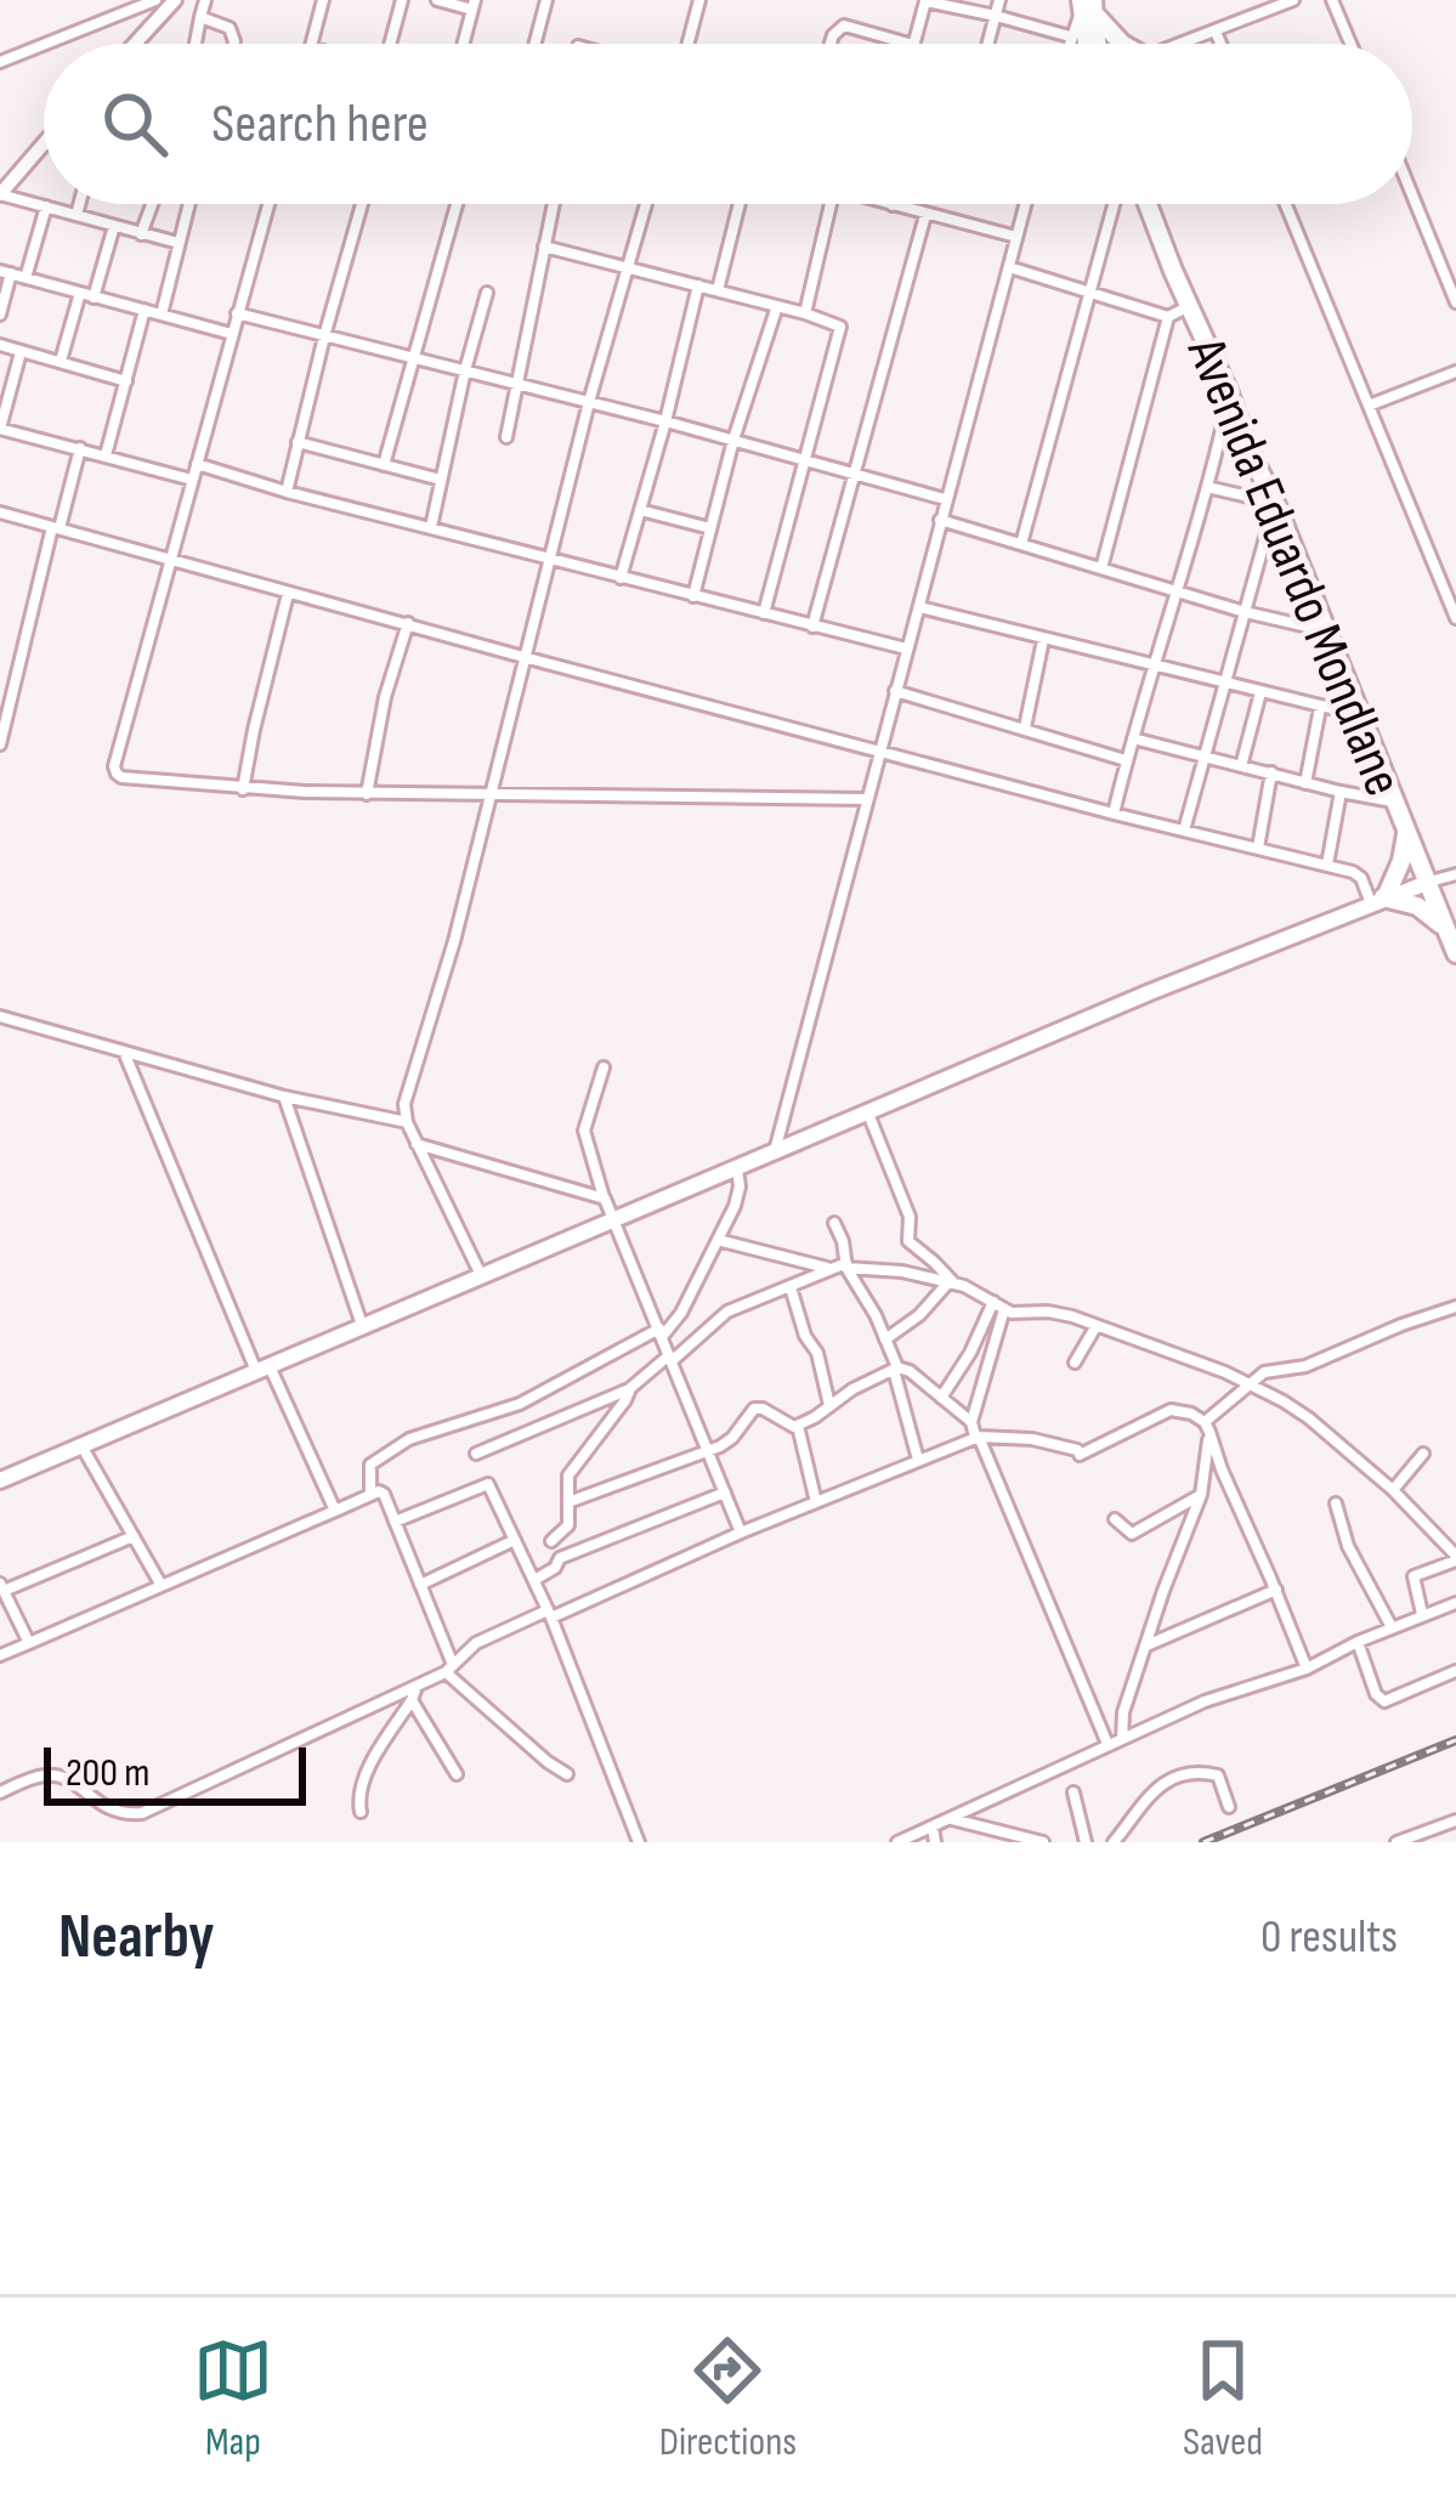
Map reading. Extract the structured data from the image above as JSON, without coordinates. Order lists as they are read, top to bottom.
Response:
{
  "streets": {
    "main road": ["Avenida Eduardo Mondlane"]
  },
  "scale_bar": "200 m",
  "page": {
    "search": "Search here",
    "scale": "200 m",
    "heading": ["Nearby", "0 results"],
    "nav": ["Map", "Directions", "Saved"]
  }
}
